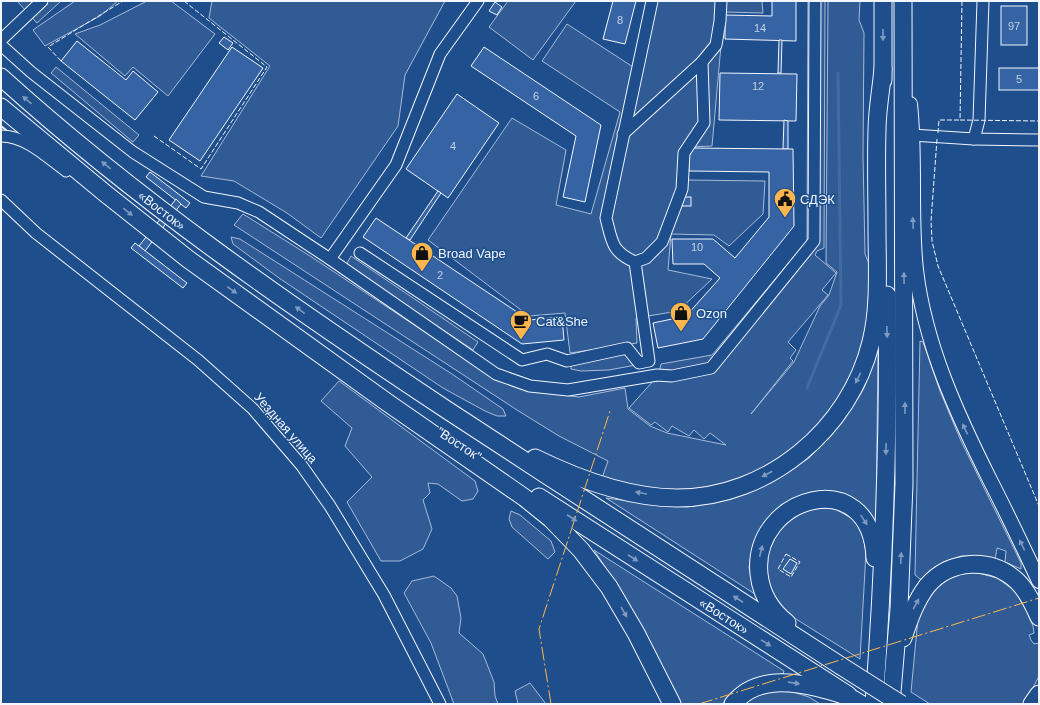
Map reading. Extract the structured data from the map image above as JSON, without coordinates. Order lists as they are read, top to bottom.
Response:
{
  "streets": {
    "highway": ["«Восток»", "\"Восток\""],
    "street": ["Уездная улица"]
  },
  "crossings": [
    ["«Восток»", "\"Восток\""]
  ],
  "places": {
    "public building": ["СДЭК"],
    "shop": ["Broad Vape", "Ozon"],
    "cafe": ["Cat&She"]
  },
  "house_numbers": [
    "8",
    "97",
    "14",
    "5",
    "12",
    "6",
    "4",
    "10",
    "2"
  ]
}
